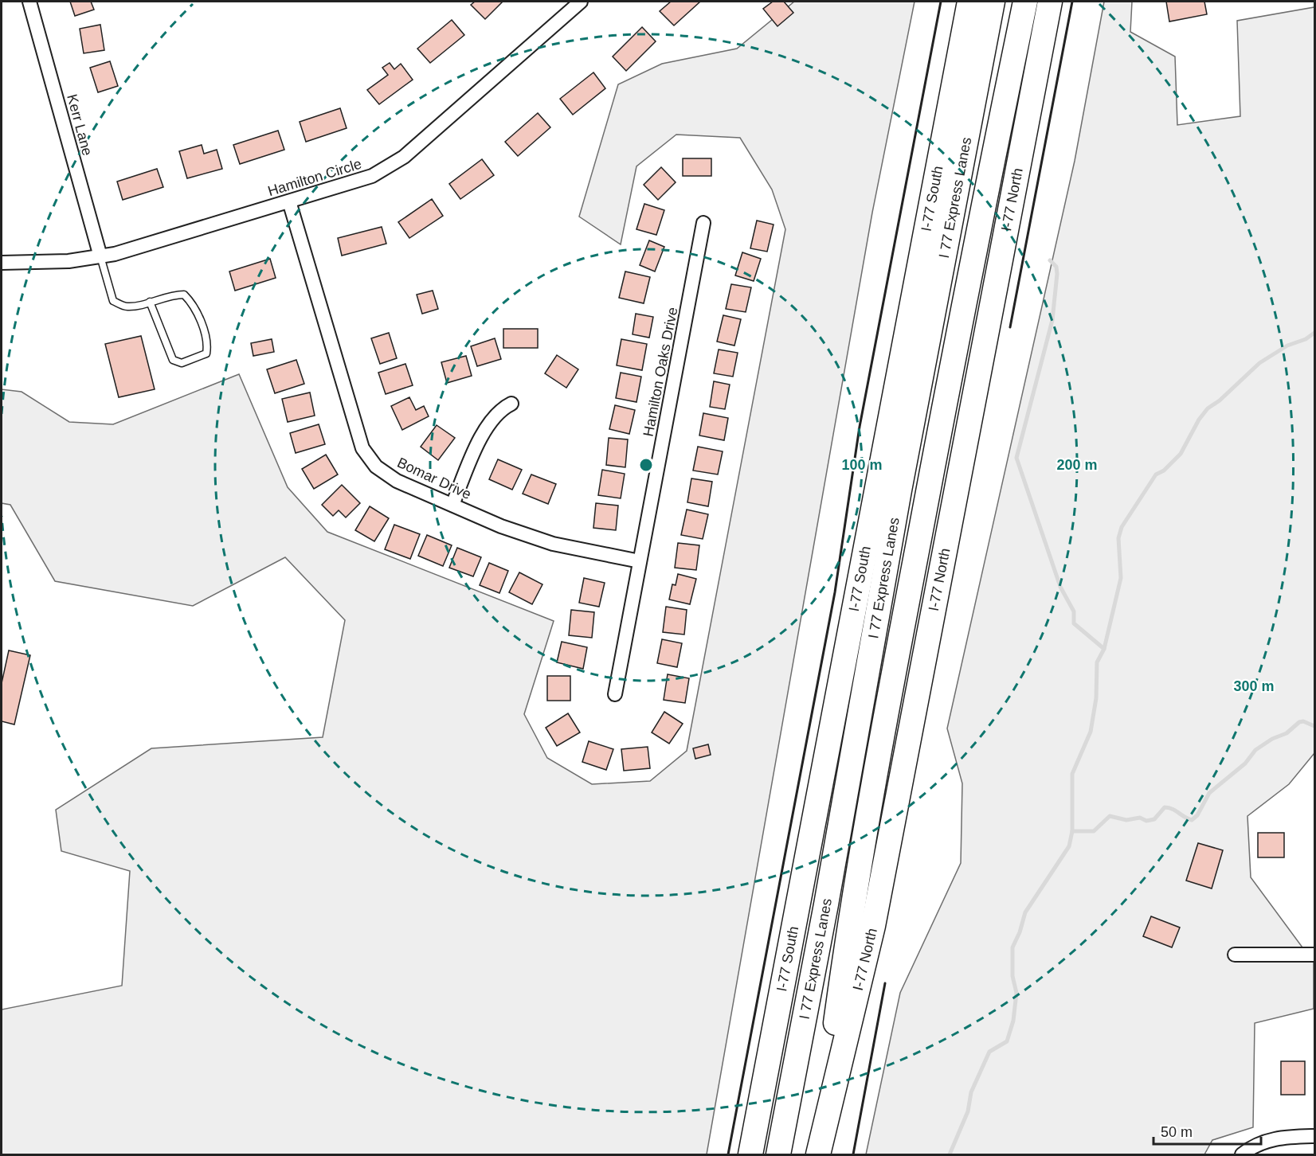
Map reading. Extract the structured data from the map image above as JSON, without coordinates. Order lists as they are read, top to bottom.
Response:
{
  "streets": {
    "highway": ["I 77 Express Lanes", "I-77 South", "I-77 North"],
    "street": [
      "Kerr Lane",
      "Hamilton Circle",
      "Hamilton Oaks Drive",
      "Bomar Drive"
    ]
  },
  "crossings": [
    ["Kerr Lane", "Hamilton Circle"],
    ["Hamilton Circle", "Bomar Drive"],
    ["I 77 Express Lanes", "I-77 North"],
    ["Hamilton Oaks Drive", "Bomar Drive"]
  ],
  "scale_bar": "50 m",
  "rings": ["100 m", "200 m", "300 m"]
}
